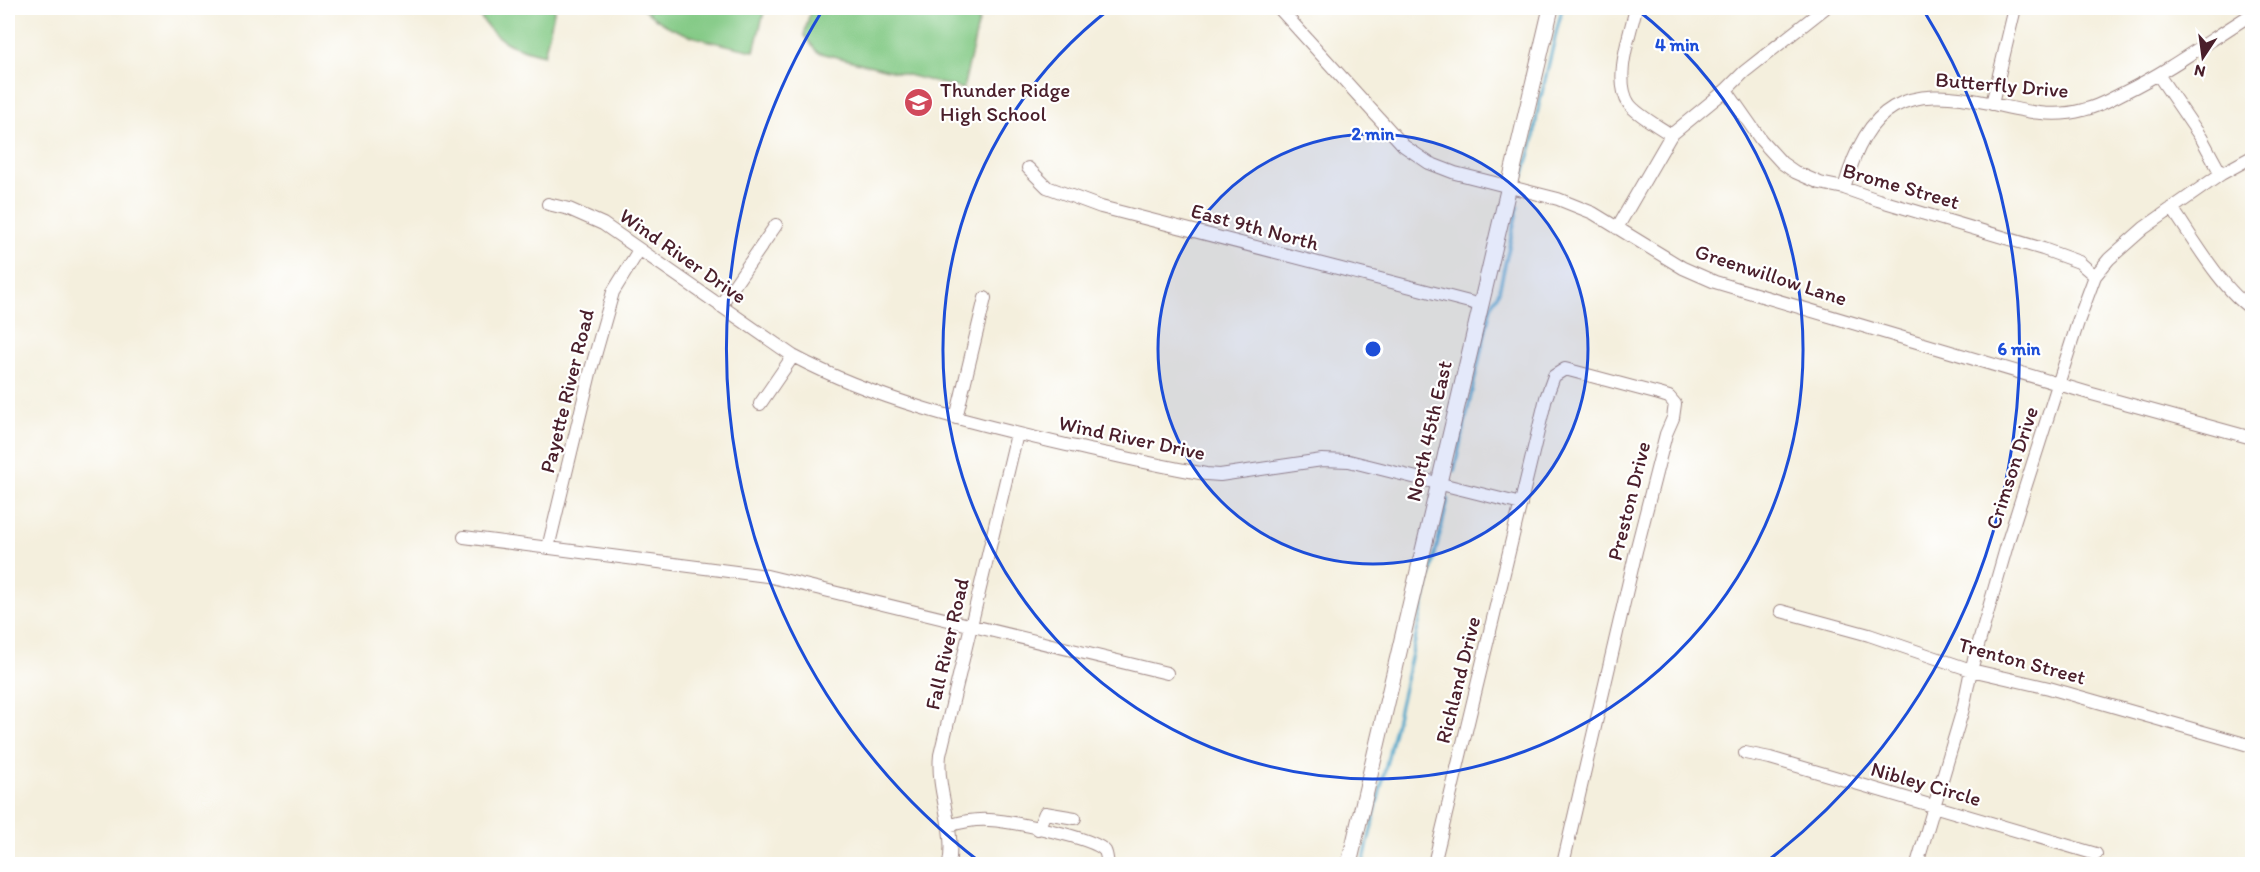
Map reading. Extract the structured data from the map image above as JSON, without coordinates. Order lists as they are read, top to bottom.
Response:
{
  "streets": {
    "main road": ["North 45th East"],
    "street": [
      "Butterfly Drive",
      "Brome Street",
      "East 9th North",
      "Wind River Drive",
      "Greenwillow Lane",
      "Payette River Road",
      "Crimson Drive",
      "Preston Drive",
      "Fall River Road",
      "Trenton Street",
      "Richland Drive",
      "Nibley Circle"
    ]
  },
  "crossings": [
    ["Butterfly Drive", "Brome Street"],
    ["Brome Street", "Crimson Drive"],
    ["East 9th North", "North 45th East"],
    ["Wind River Drive", "Payette River Road"],
    ["Wind River Drive", "North 45th East"],
    ["Wind River Drive", "Preston Drive"],
    ["Wind River Drive", "Fall River Road"],
    ["Wind River Drive", "Richland Drive"],
    ["Greenwillow Lane", "North 45th East"],
    ["Greenwillow Lane", "Crimson Drive"],
    ["Crimson Drive", "Trenton Street"],
    ["Crimson Drive", "Nibley Circle"],
    ["Preston Drive", "Richland Drive"]
  ],
  "places": {
    "school or university": ["Thunder Ridge High School"]
  },
  "north": "bottom",
  "rings": ["4 min", "2 min", "6 min"]
}
